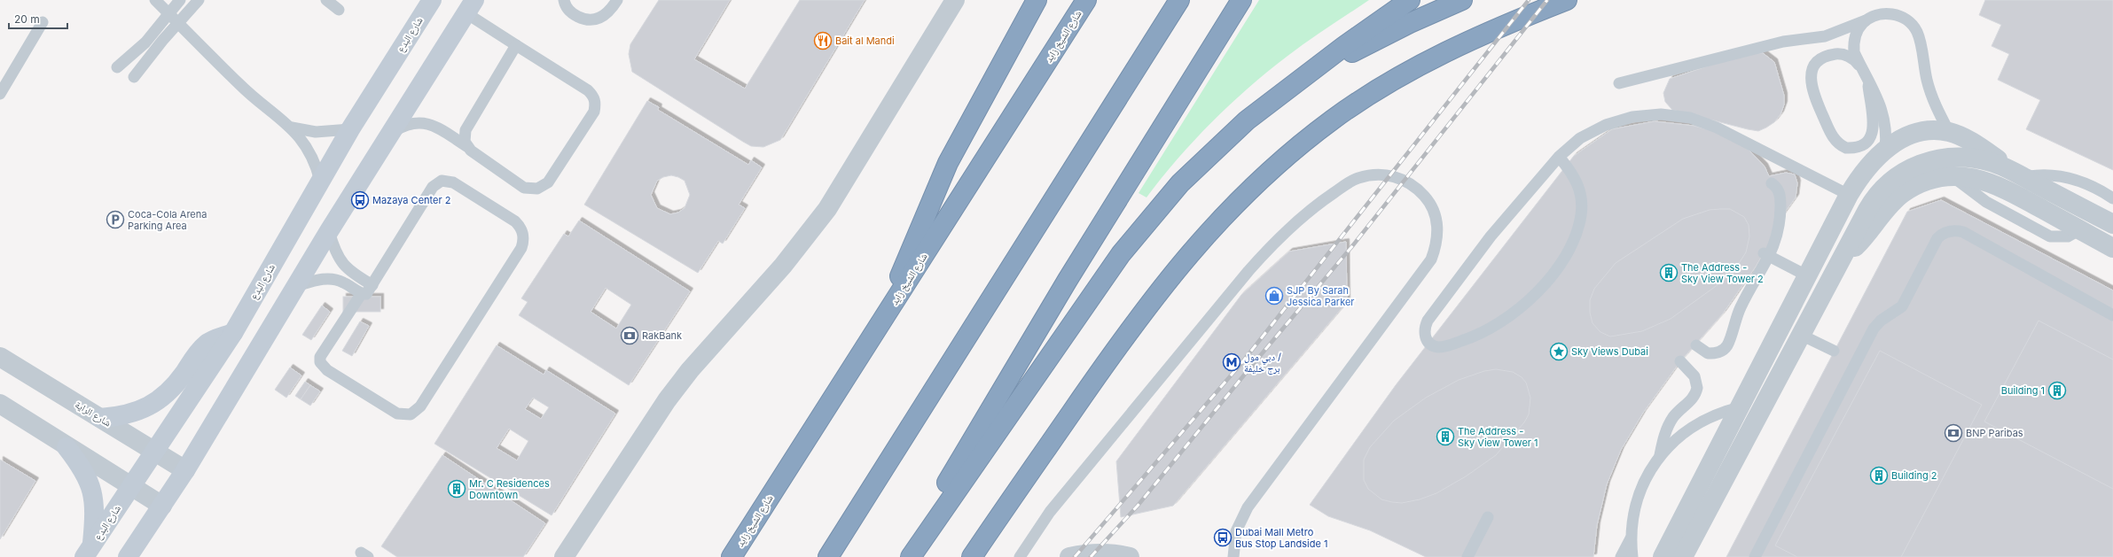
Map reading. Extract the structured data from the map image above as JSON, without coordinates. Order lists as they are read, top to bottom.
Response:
{
  "streets": {
    "highway": ["شارع الشيخ زايد"],
    "main road": ["شارع البدع"],
    "street": ["شارع الراية"]
  },
  "crossings": [
    ["شارع البدع", "شارع الراية"]
  ],
  "places": {
    "restaurant": ["Bait al Mandi"],
    "bus stop": ["Mazaya Center 2", "Dubai Mall Metro Bus Stop Landside 1"],
    "parking": ["Coca-Cola Arena Parking Area"],
    "building": [
      "The Address - Sky View Tower 2",
      "Building 1",
      "The Address - Sky View Tower 1",
      "Building 2",
      "Mr. C Residences Downtown"
    ],
    "shop": ["SJP By Sarah Jessica Parker"],
    "bank": ["RakBank", "BNP Paribas"],
    "place": ["Sky Views Dubai"],
    "metro station": ["دبي مول / برج خليفة"]
  },
  "scale_bar": "20 m"
}
